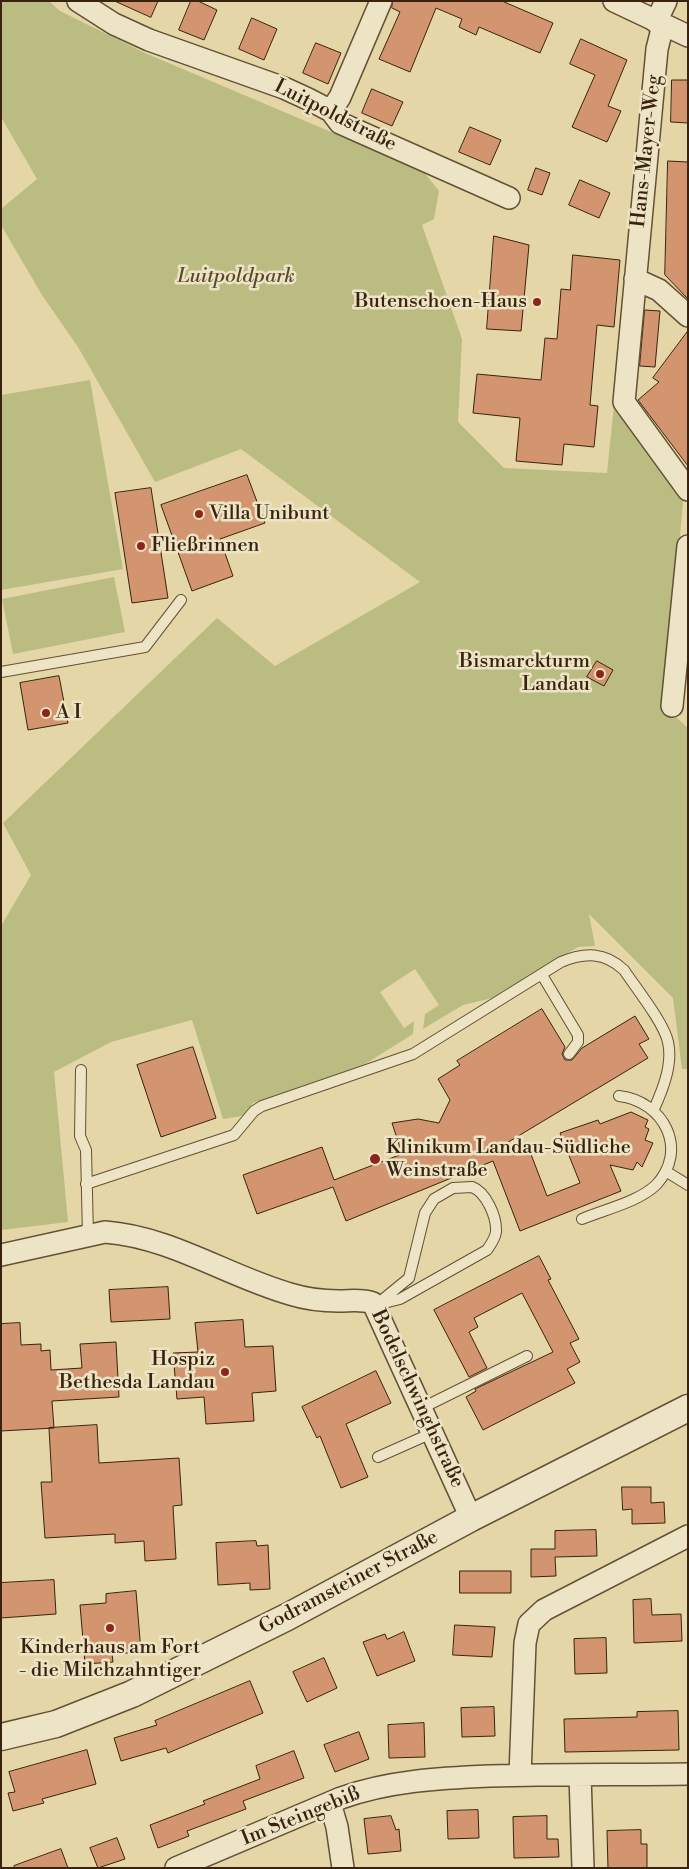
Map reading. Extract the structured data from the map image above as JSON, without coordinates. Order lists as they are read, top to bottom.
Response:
{
  "streets": {
    "street": [
      "Luitpoldstraße",
      "Hans-Mayer-Weg",
      "Bodelschwinghstraße",
      "Godramsteiner Straße",
      "Im Steingebiß"
    ]
  },
  "crossings": [
    ["Bodelschwinghstraße", "Godramsteiner Straße"]
  ],
  "parks": ["Luitpoldpark"],
  "places": [
    "Butenschoen-Haus",
    "Villa Unibunt",
    "Fließrinnen",
    "Bismarckturm Landau",
    "A I",
    "Klinikum Landau-Südliche Weinstraße",
    "Hospiz Bethesda Landau",
    "Kinderhaus am Fort - die Milchzahntiger"
  ]
}
